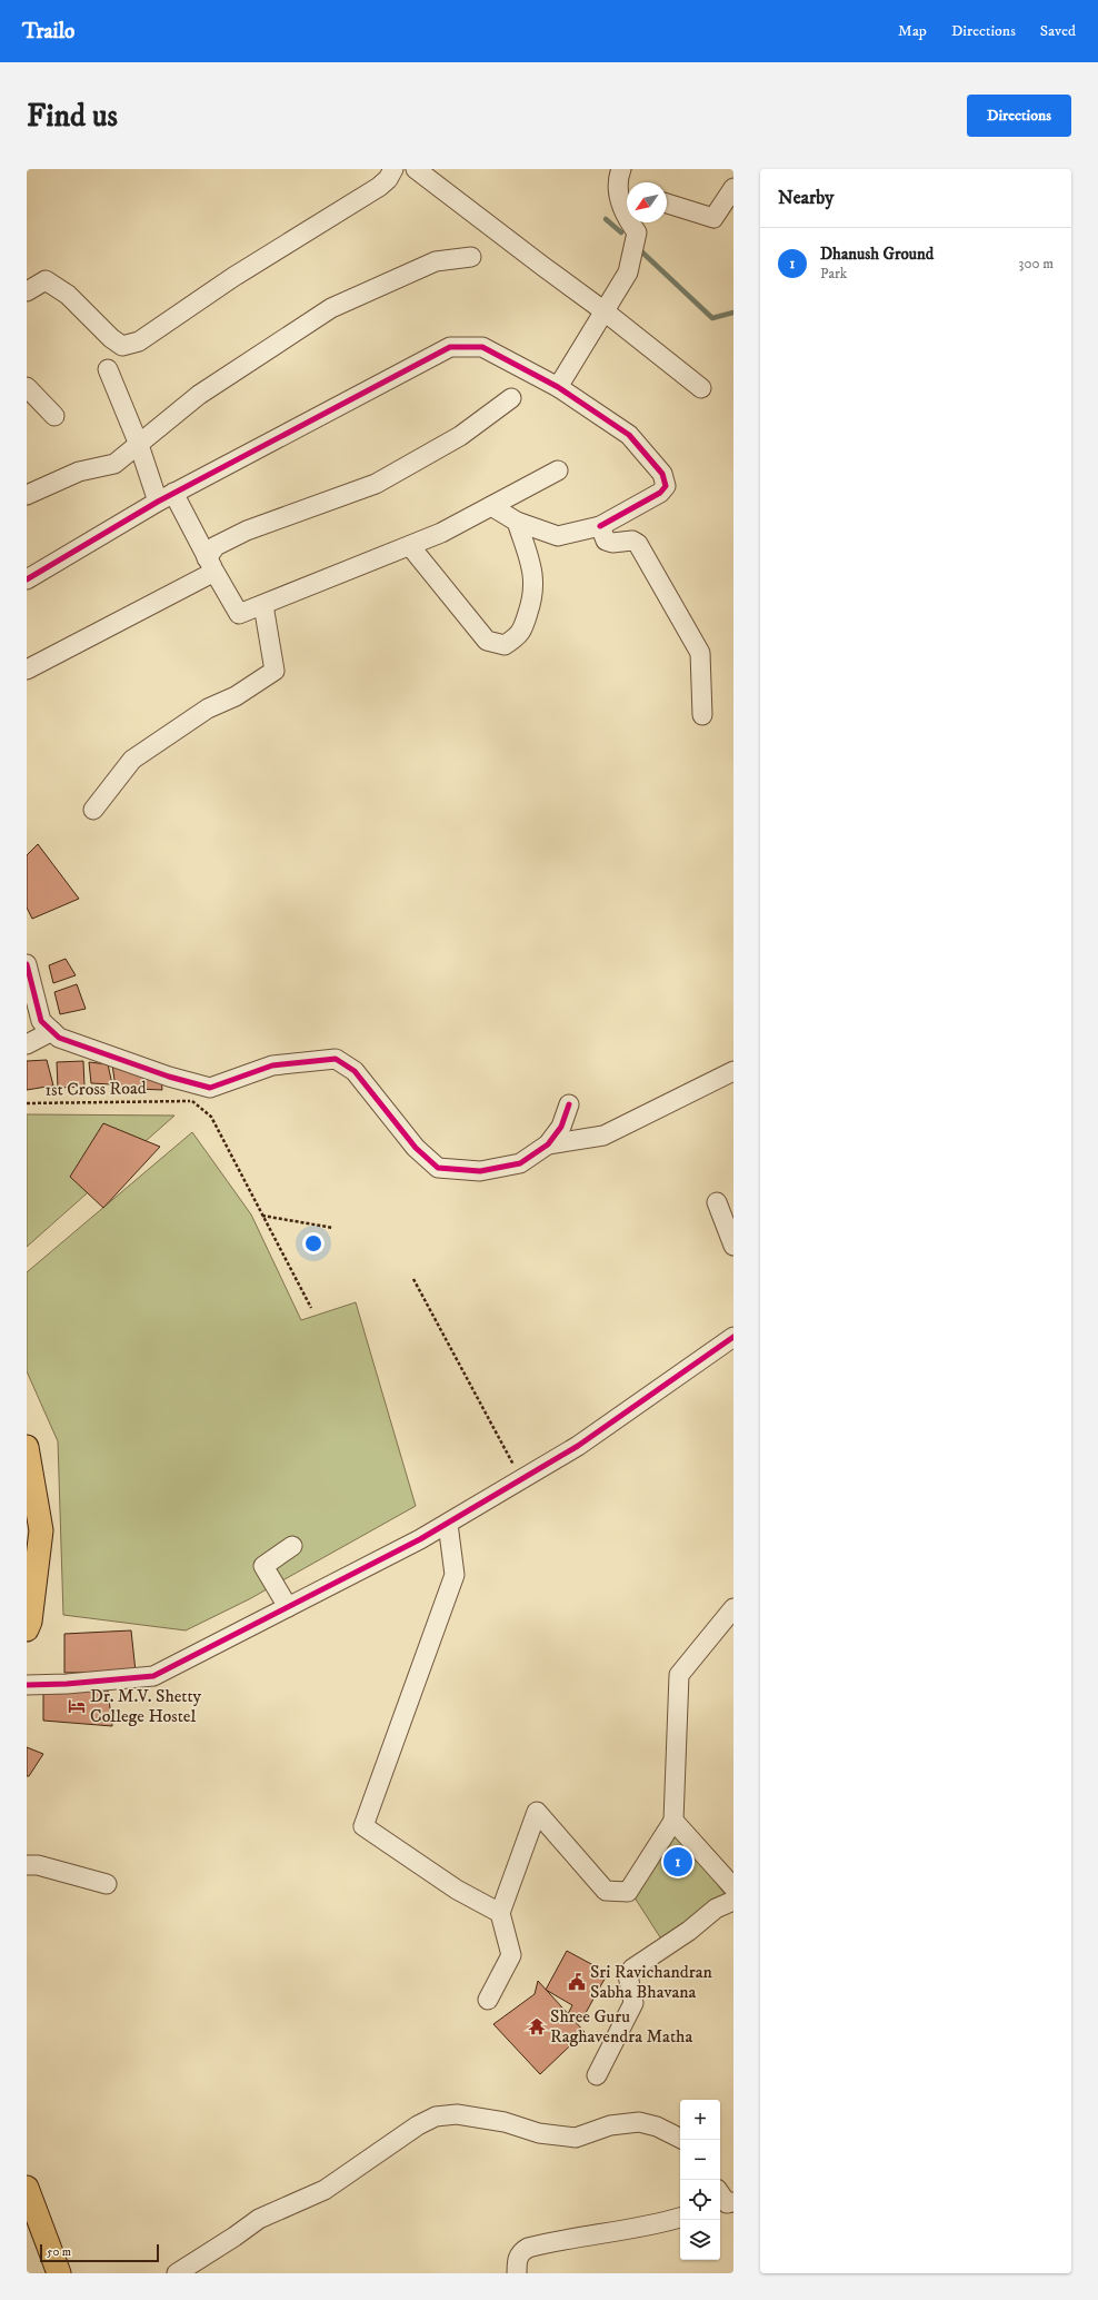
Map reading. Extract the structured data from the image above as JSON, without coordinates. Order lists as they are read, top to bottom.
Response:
{
  "streets": {
    "cycle path": ["1st Cross Road"]
  },
  "places": {
    "hotel": ["Dr. M.V. Shetty College Hostel"],
    "public building": ["Sri Ravichandran Sabha Bhavana"],
    "temple": ["Shree Guru Raghavendra Matha"]
  },
  "scale_bar": "50 m",
  "north": "bottom left",
  "page": {
    "header": "Trailo",
    "nav": ["Map", "Directions", "Saved"],
    "buttons": "Directions",
    "title": "Find us",
    "heading": "Nearby",
    "list": [
      {
        "mark": "1",
        "name": "Dhanush Ground",
        "note": "Park",
        "value": "300 m"
      }
    ],
    "pins": "1",
    "map_buttons": ["+", "−"],
    "scale": "50 m"
  }
}
